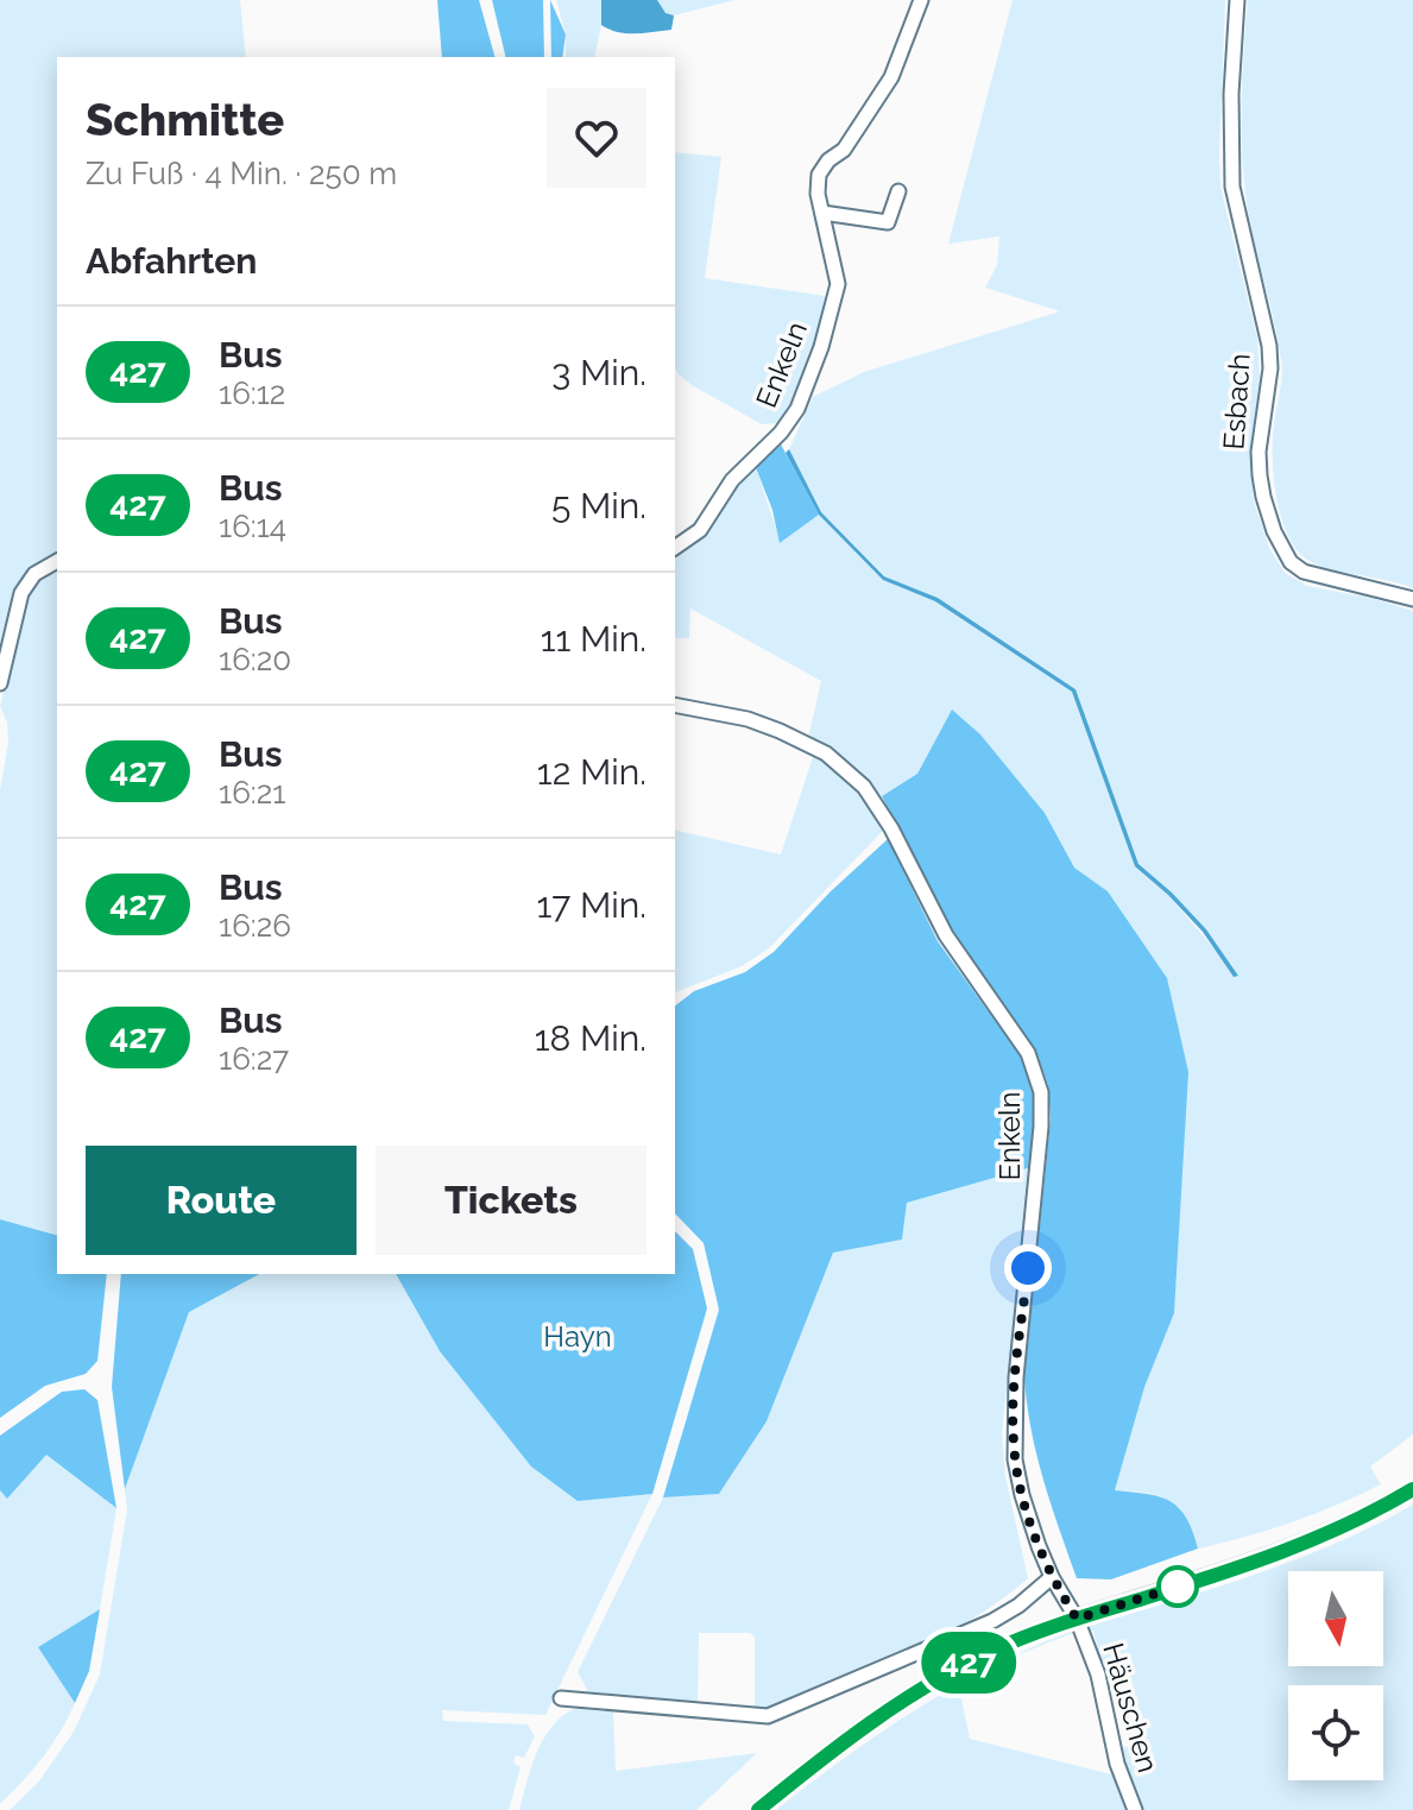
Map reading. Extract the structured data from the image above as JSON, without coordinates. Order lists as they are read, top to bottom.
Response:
{
  "streets": {
    "street": ["Enkeln", "Esbach", "Häuschen"]
  },
  "crossings": [
    ["Enkeln", "Häuschen"]
  ],
  "parks": ["Hayn"],
  "lines": ["bus line 427"],
  "north": "bottom",
  "page": {
    "on_map": "427",
    "heading": [
      ["Schmitte", "Zu Fuß · 4 Min. · 250 m"],
      "Abfahrten"
    ],
    "list": [
      {
        "mark": "427",
        "name": "Bus",
        "note": "16:12",
        "value": "3 Min."
      },
      {
        "mark": "427",
        "name": "Bus",
        "note": "16:14",
        "value": "5 Min."
      },
      {
        "mark": "427",
        "name": "Bus",
        "note": "16:20",
        "value": "11 Min."
      },
      {
        "mark": "427",
        "name": "Bus",
        "note": "16:21",
        "value": "12 Min."
      },
      {
        "mark": "427",
        "name": "Bus",
        "note": "16:26",
        "value": "17 Min."
      },
      {
        "mark": "427",
        "name": "Bus",
        "note": "16:27",
        "value": "18 Min."
      }
    ],
    "buttons": ["Route", "Tickets"]
  }
}
